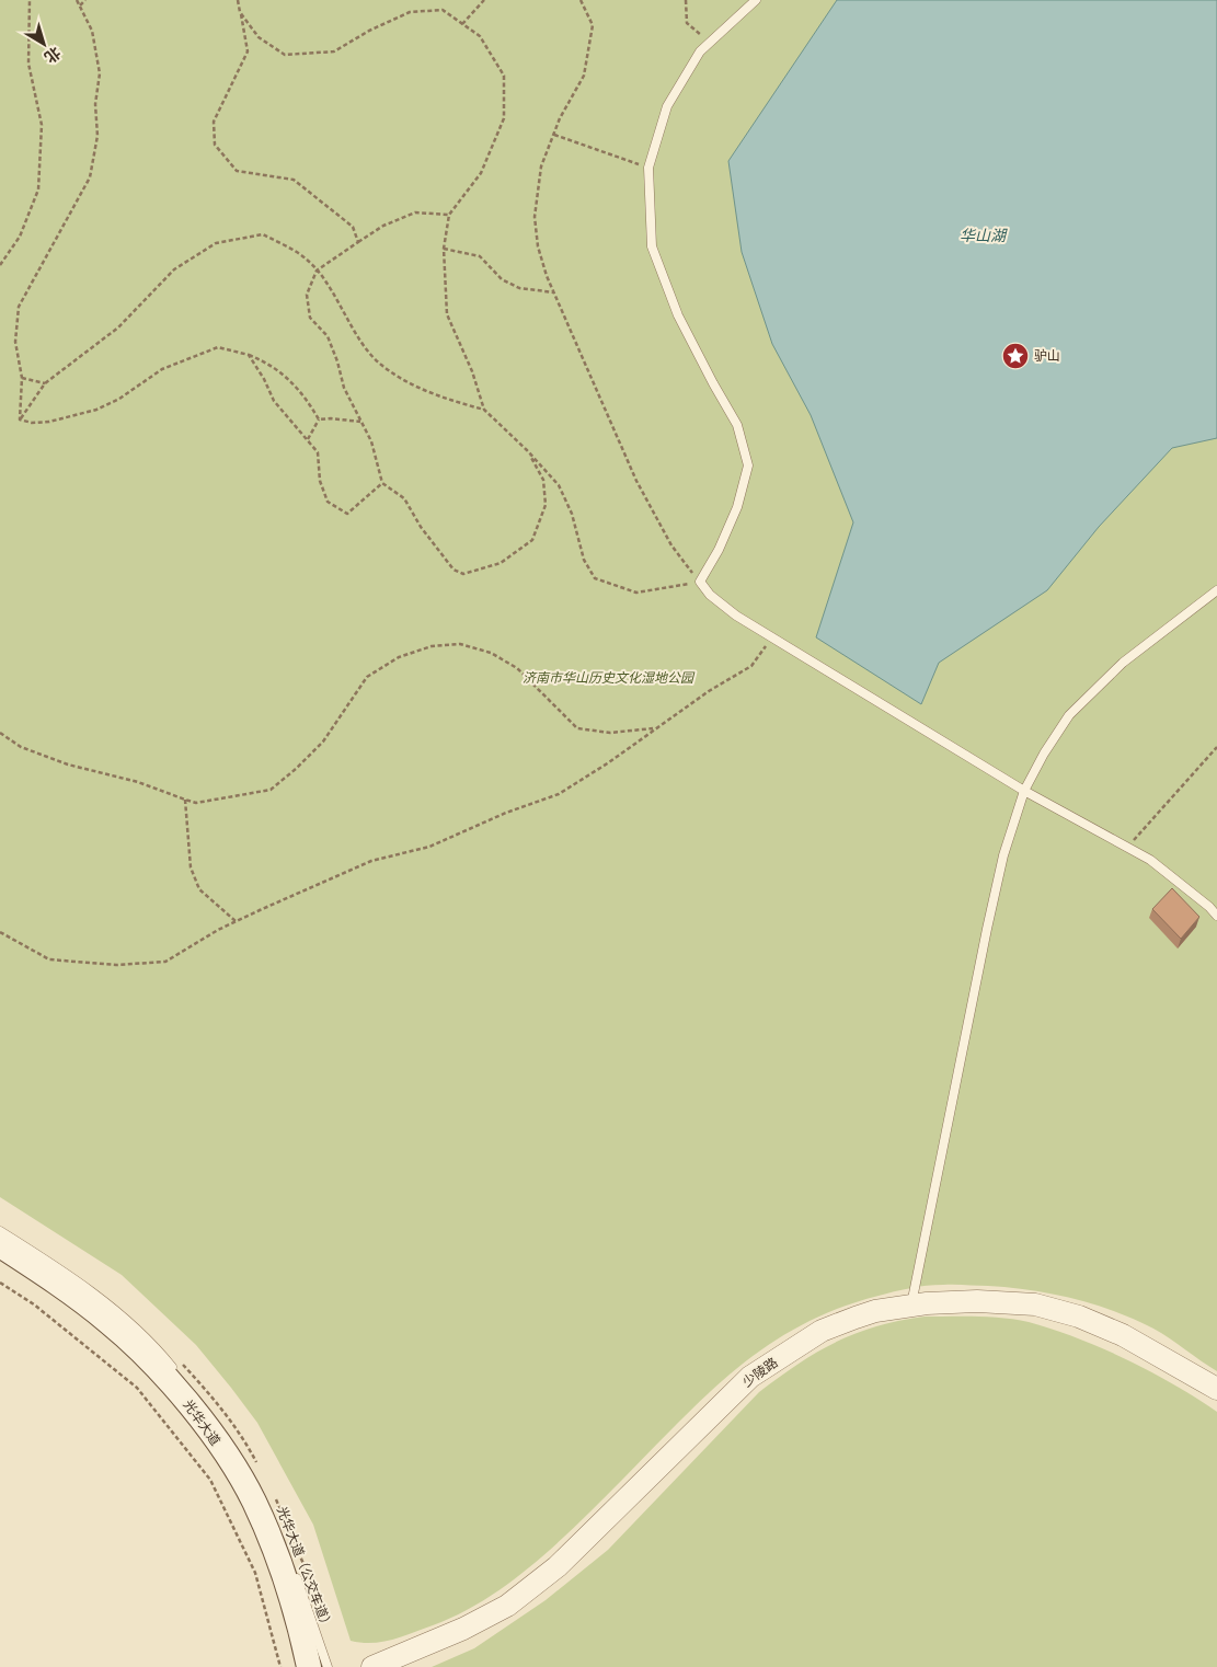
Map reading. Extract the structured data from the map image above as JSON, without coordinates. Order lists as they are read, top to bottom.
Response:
{
  "streets": {
    "main road": ["光华大道"],
    "street": ["少陵路"],
    "lane": ["光华大道（公交车道）"]
  },
  "water": ["华山湖"],
  "parks": ["济南市华山历史文化湿地公园"],
  "places": {
    "place": ["驴山"]
  },
  "north": "bottom right"
}
